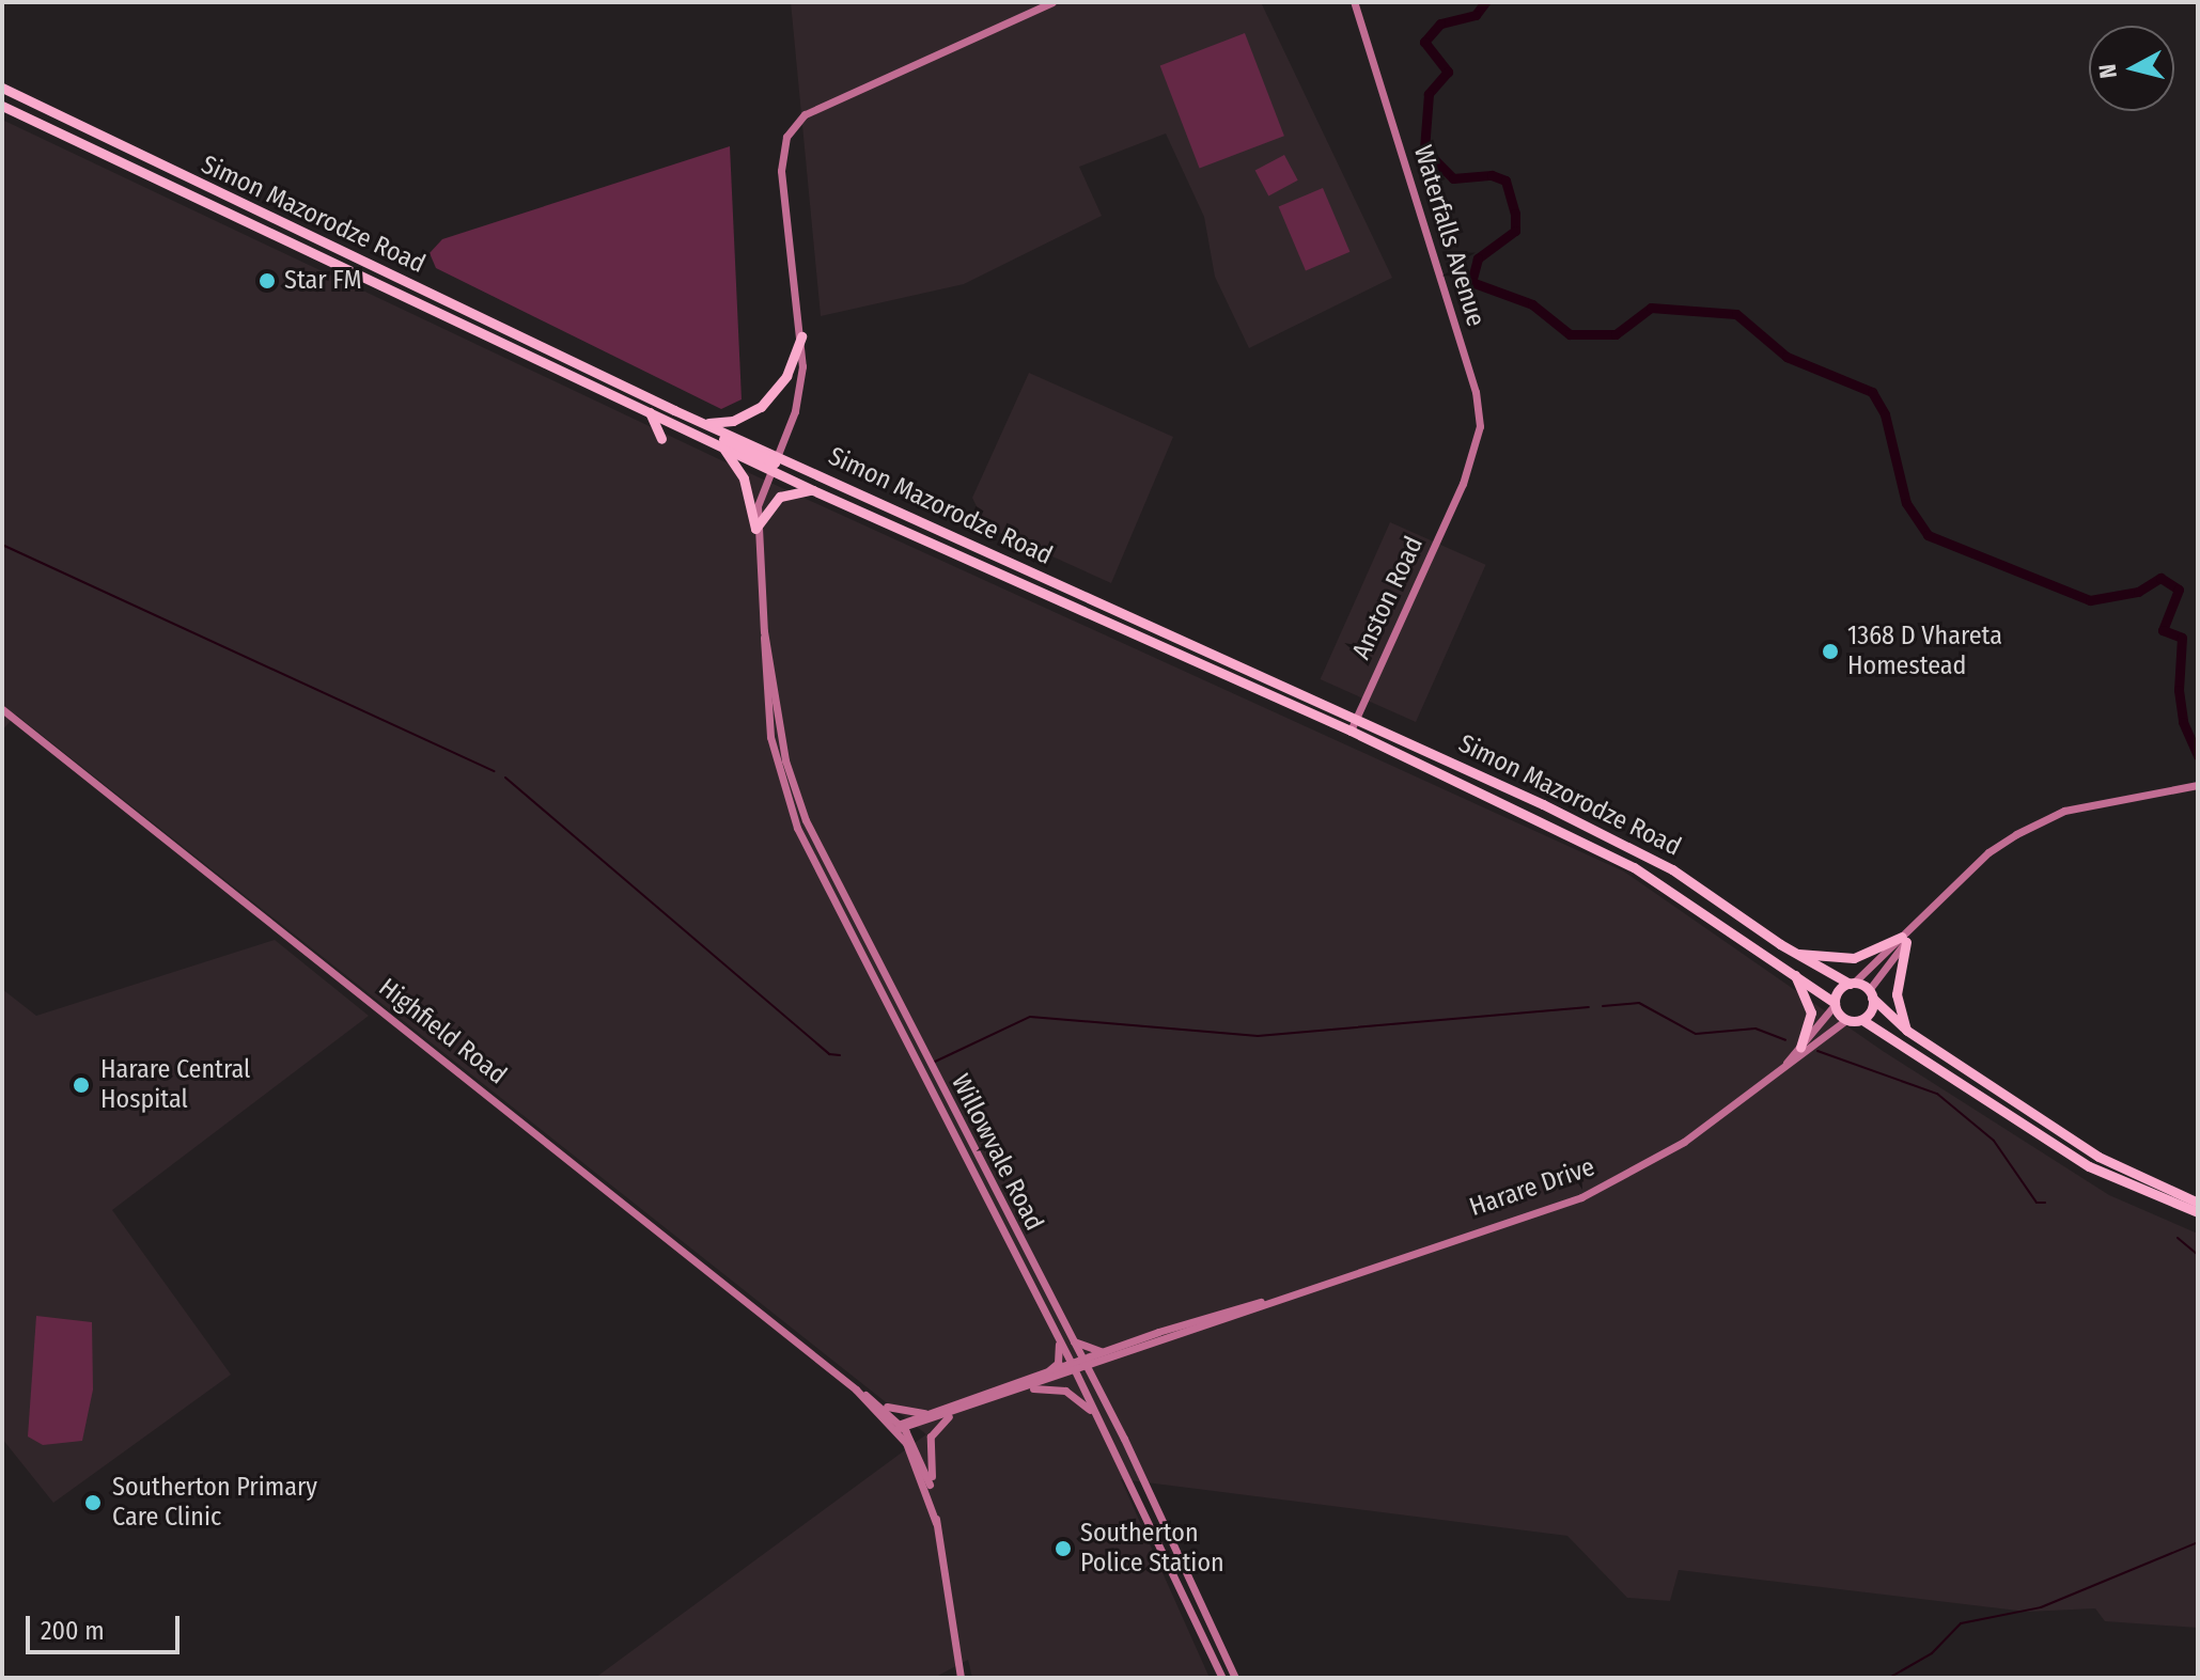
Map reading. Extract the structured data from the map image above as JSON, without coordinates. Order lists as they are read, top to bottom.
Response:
{
  "streets": {
    "highway": ["Simon Mazorodze Road"],
    "main road": [
      "Waterfalls Avenue",
      "Anston Road",
      "Highfield Road",
      "Willowvale Road",
      "Harare Drive"
    ]
  },
  "crossings": [
    ["Simon Mazorodze Road", "Anston Road"],
    ["Simon Mazorodze Road", "Willowvale Road"],
    ["Simon Mazorodze Road", "Harare Drive"],
    ["Waterfalls Avenue", "Anston Road"],
    ["Highfield Road", "Harare Drive"],
    ["Willowvale Road", "Harare Drive"]
  ],
  "places": [
    "Star FM",
    "1368 D Vhareta Homestead",
    "Harare Central Hospital",
    "Southerton Primary Care Clinic",
    "Southerton Police Station"
  ],
  "scale_bar": "200 m",
  "north": "left"
}
